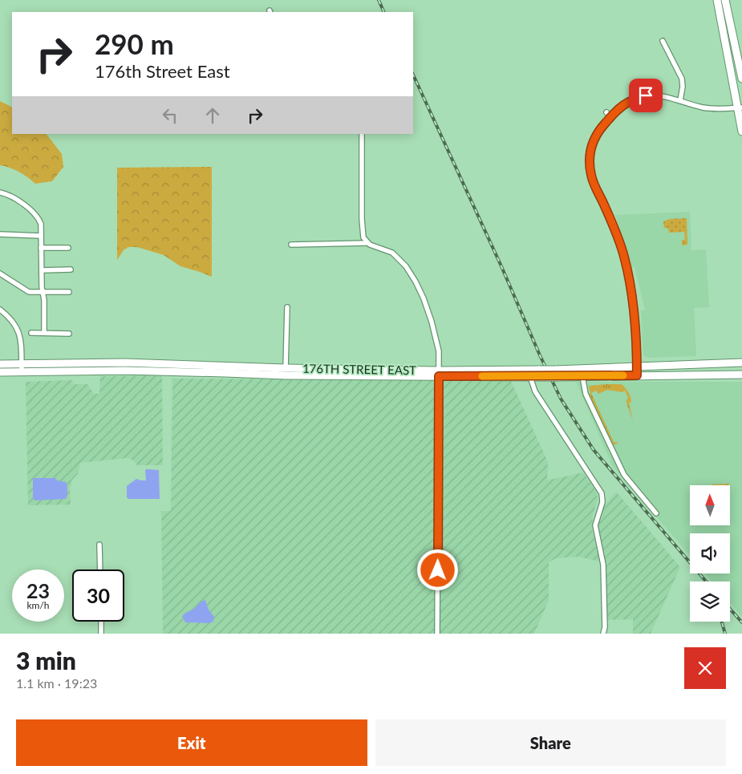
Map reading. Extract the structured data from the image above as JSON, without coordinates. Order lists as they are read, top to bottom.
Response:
{
  "streets": {
    "main road": ["176TH STREET EAST"]
  },
  "north": "top",
  "page": {
    "turn": ["290 m", "176th Street East"],
    "speed": "23 km/h",
    "limit": "30",
    "heading": ["3 min", "1.1 km · 19:23"],
    "buttons": ["Exit", "Share"]
  }
}
